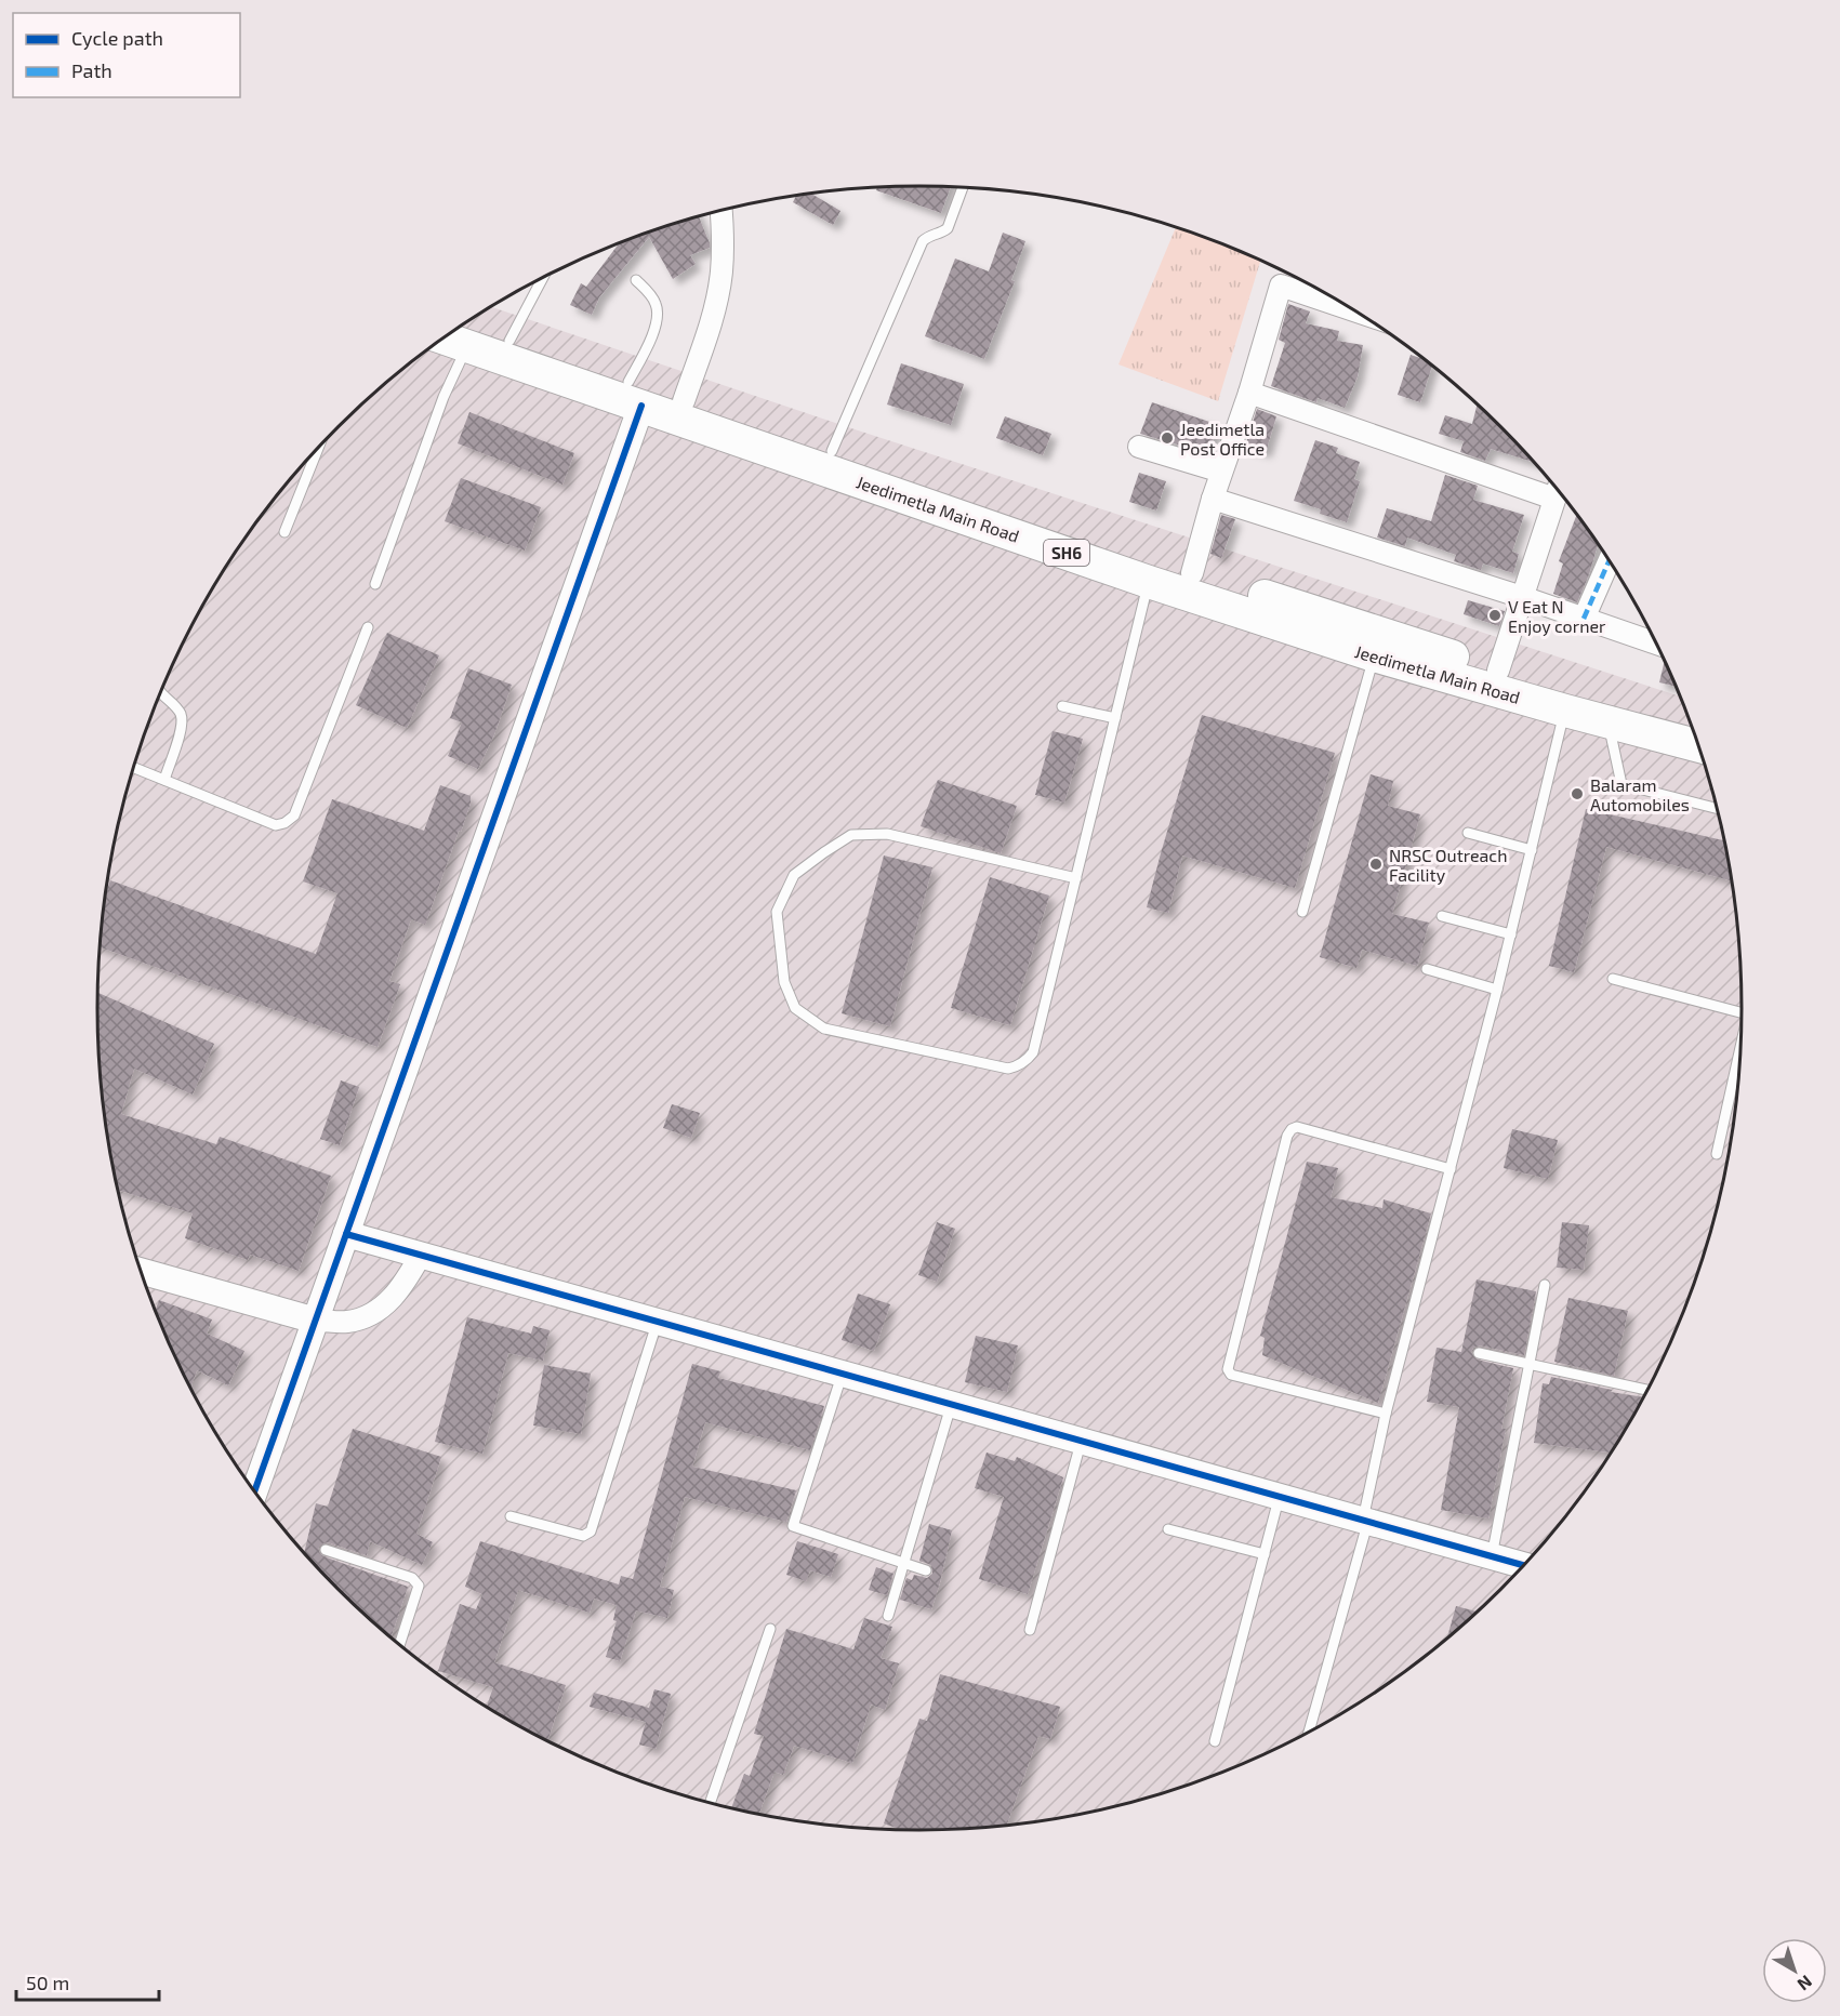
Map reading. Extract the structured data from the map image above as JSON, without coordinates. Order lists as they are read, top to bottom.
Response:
{
  "streets": {
    "main road": ["Jeedimetla Main Road", "SH6"]
  },
  "places": [
    "Jeedimetla Post Office",
    "V Eat N Enjoy corner",
    "Balaram Automobiles",
    "NRSC Outreach Facility"
  ],
  "legend": ["Cycle path", "Path"],
  "scale_bar": "50 m",
  "north": "bottom right"
}
